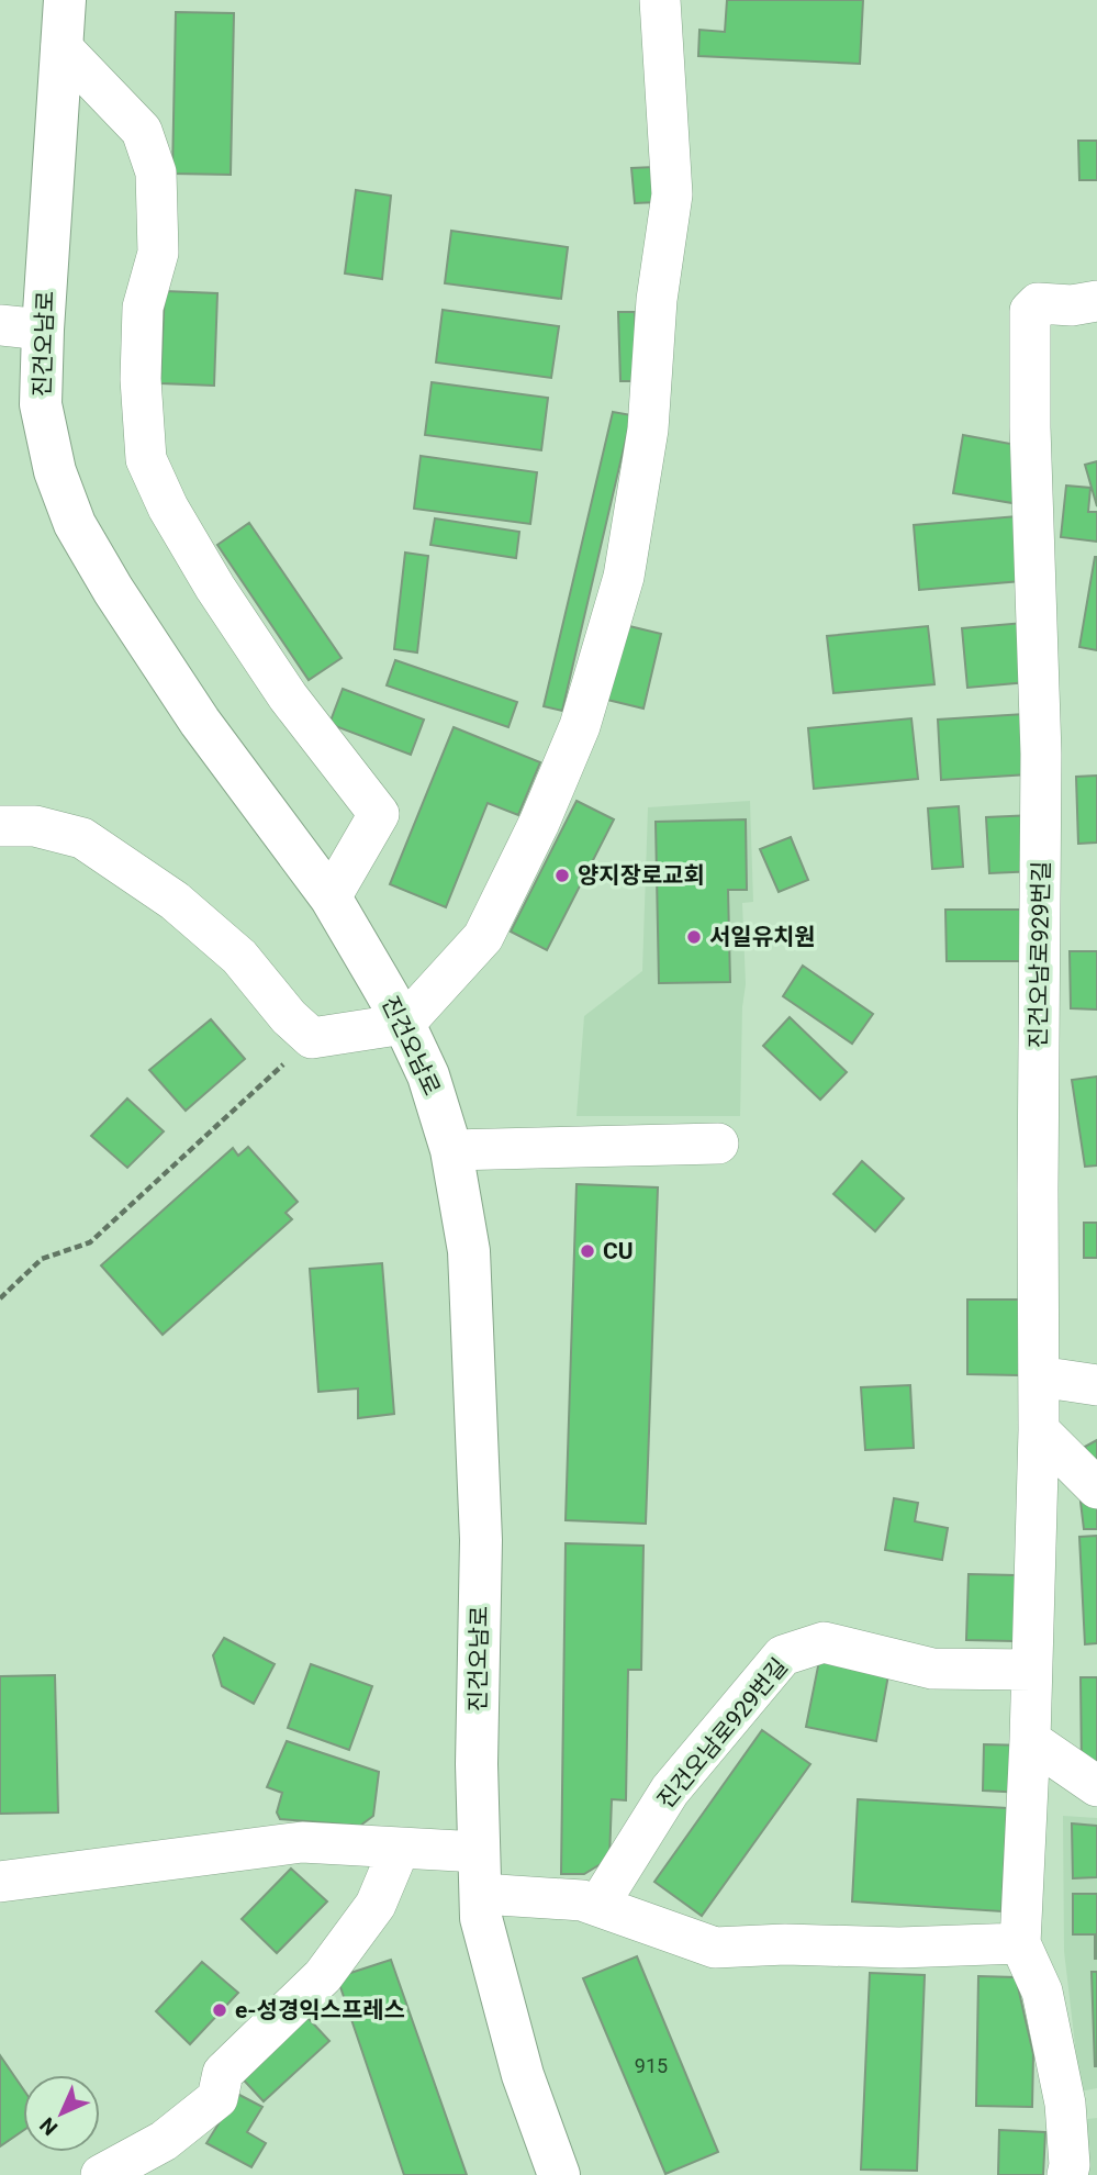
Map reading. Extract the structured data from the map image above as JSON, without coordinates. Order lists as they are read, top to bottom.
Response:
{
  "streets": {
    "main road": ["진건오남로"],
    "street": ["진건오남로929번길"]
  },
  "places": [
    "양지장로교회",
    "서일유치원",
    "CU",
    "e-성경익스프레스"
  ],
  "house_numbers": ["915"],
  "north": "bottom left"
}
